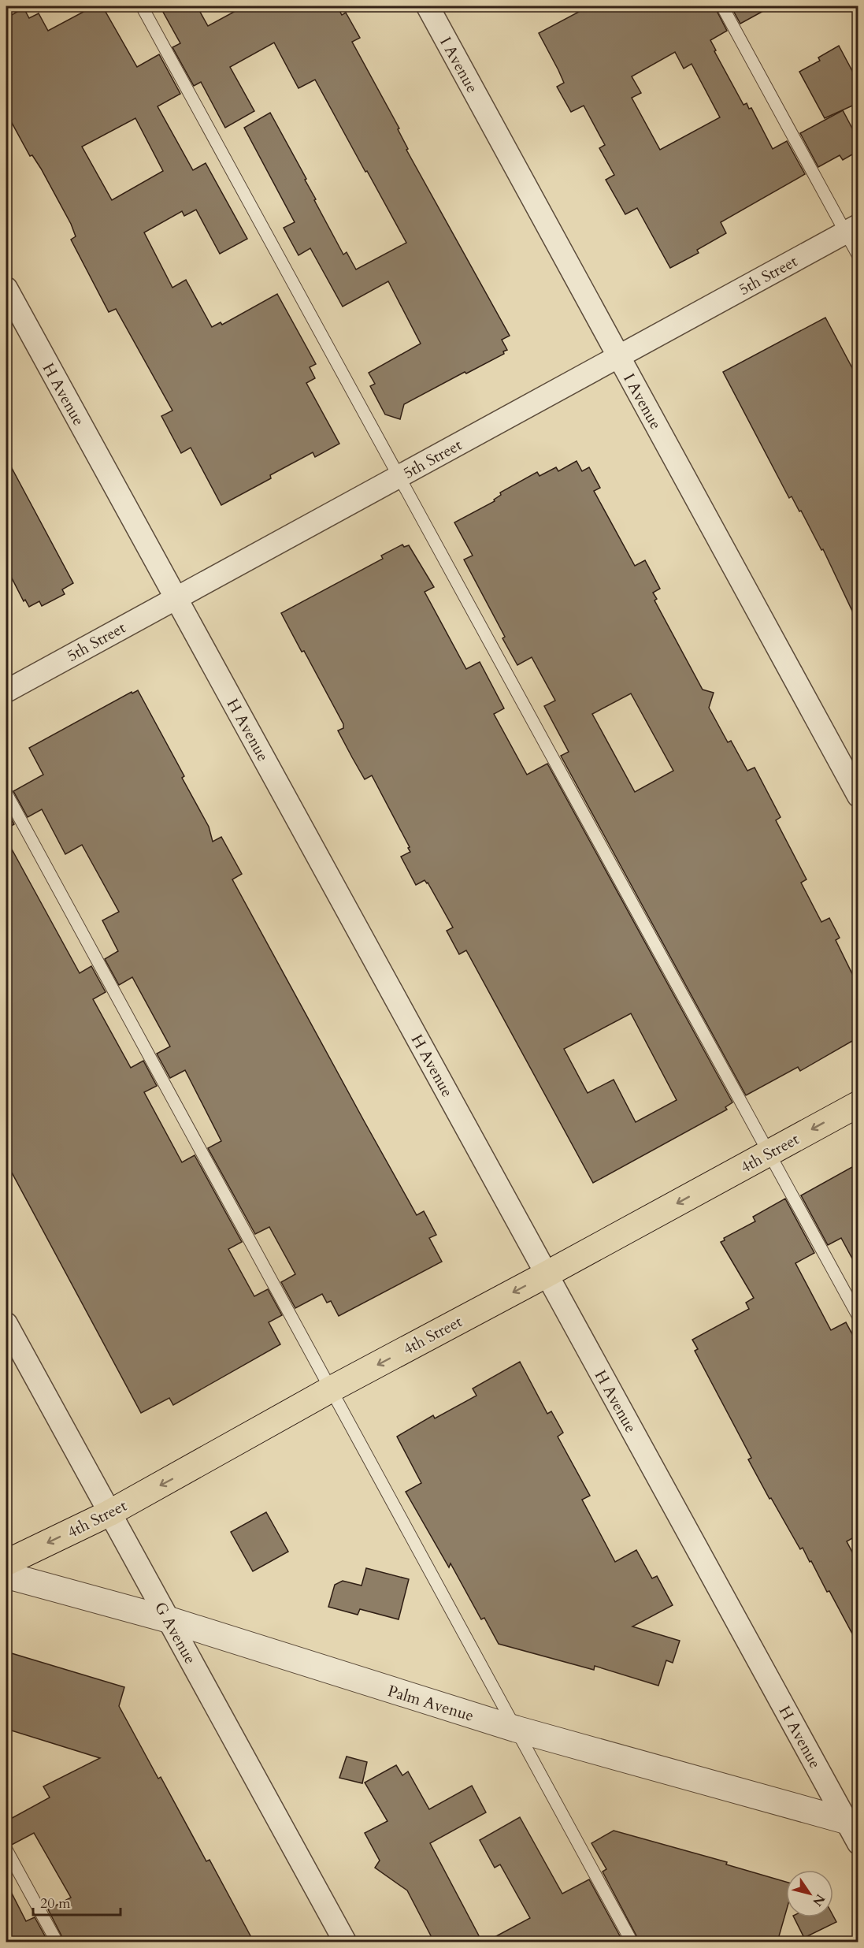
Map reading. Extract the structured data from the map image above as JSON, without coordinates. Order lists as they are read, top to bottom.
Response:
{
  "streets": {
    "main road": ["4th Street"],
    "street": [
      "I Avenue",
      "5th Street",
      "H Avenue",
      "G Avenue",
      "Palm Avenue"
    ]
  },
  "crossings": [
    ["I Avenue", "5th Street"],
    ["5th Street", "H Avenue"],
    ["H Avenue", "4th Street"],
    ["H Avenue", "Palm Avenue"],
    ["4th Street", "G Avenue"],
    ["G Avenue", "Palm Avenue"]
  ],
  "one_way": ["4th Street"],
  "scale_bar": "20 m",
  "north": "bottom right"
}
